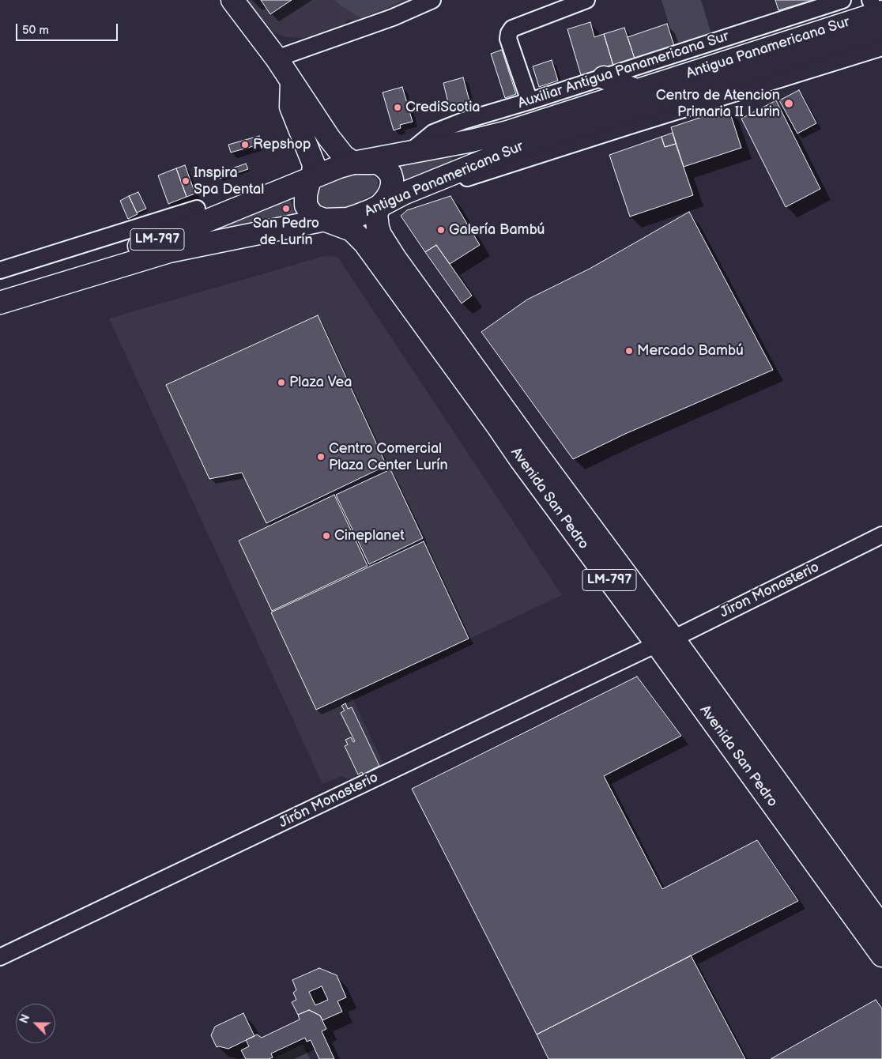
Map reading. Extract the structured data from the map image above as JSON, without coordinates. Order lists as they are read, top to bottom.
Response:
{
  "streets": {
    "main road": ["Antigua Panamericana Sur", "LM-797", "Avenida San Pedro"],
    "street": ["Auxiliar Antigua Panamericana Sur", "Jiron Monasterio", "Jirón Monasterio"]
  },
  "crossings": [
    ["Antigua Panamericana Sur", "Auxiliar Antigua Panamericana Sur"],
    ["Antigua Panamericana Sur", "Avenida San Pedro"],
    ["Avenida San Pedro", "Jiron Monasterio"],
    ["Avenida San Pedro", "Jirón Monasterio"],
    ["Jiron Monasterio", "Jirón Monasterio"]
  ],
  "places": [
    "Centro de Atencion Primaria II Lurin",
    "CrediScotia",
    "Repshop",
    "Inspira Spa Dental",
    "San Pedro de Lurín",
    "Galería Bambú",
    "Mercado Bambú",
    "Plaza Vea",
    "Centro Comercial Plaza Center Lurín",
    "Cineplanet"
  ],
  "scale_bar": "50 m",
  "north": "top left"
}
